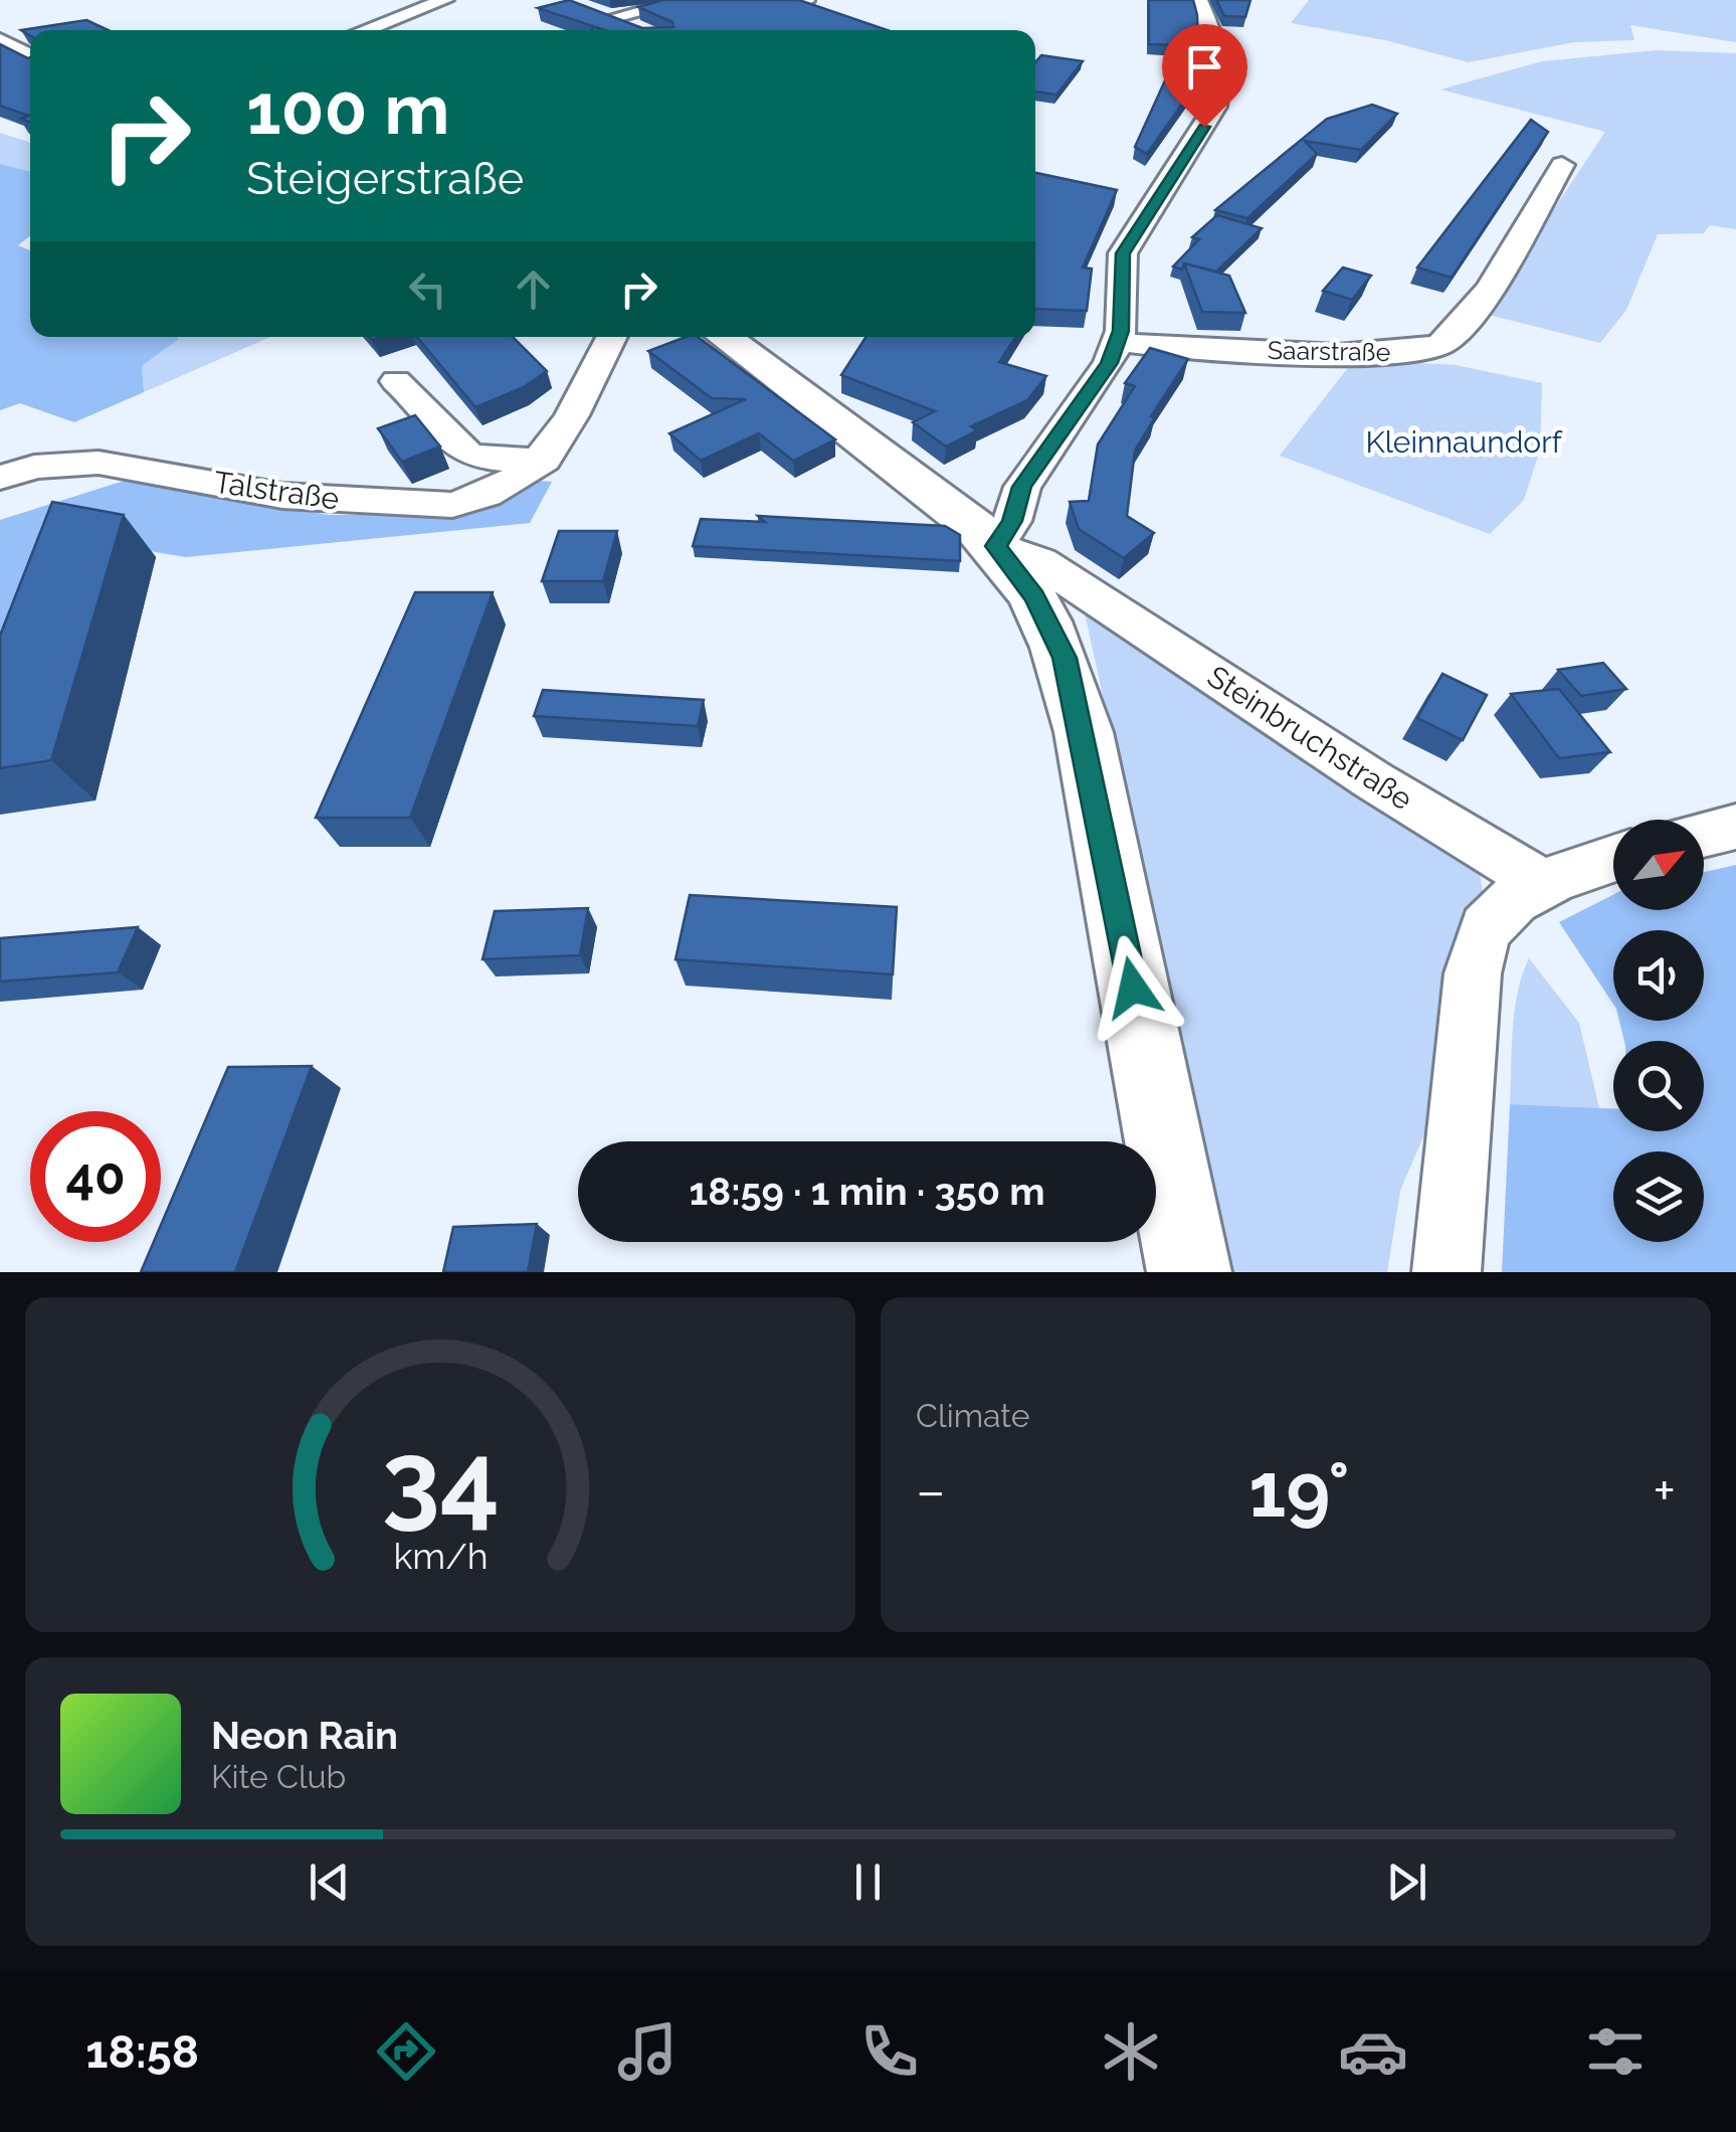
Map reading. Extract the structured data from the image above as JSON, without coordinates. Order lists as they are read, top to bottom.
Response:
{
  "streets": {
    "street": ["Saarstraße", "Talstraße", "Steinbruchstraße"]
  },
  "parks": ["Kleinnaundorf"],
  "north": "top right",
  "page": {
    "turn": ["100 m", "Steigerstraße"],
    "limit": "40",
    "trip": "18:59 · 1 min · 350 m",
    "tile": "Climate",
    "heat": ["−", "19°", "+"],
    "song": ["Neon Rain", "Kite Club"],
    "tabs": "18:58",
    "gauge": ["34", "km/h"]
  }
}
